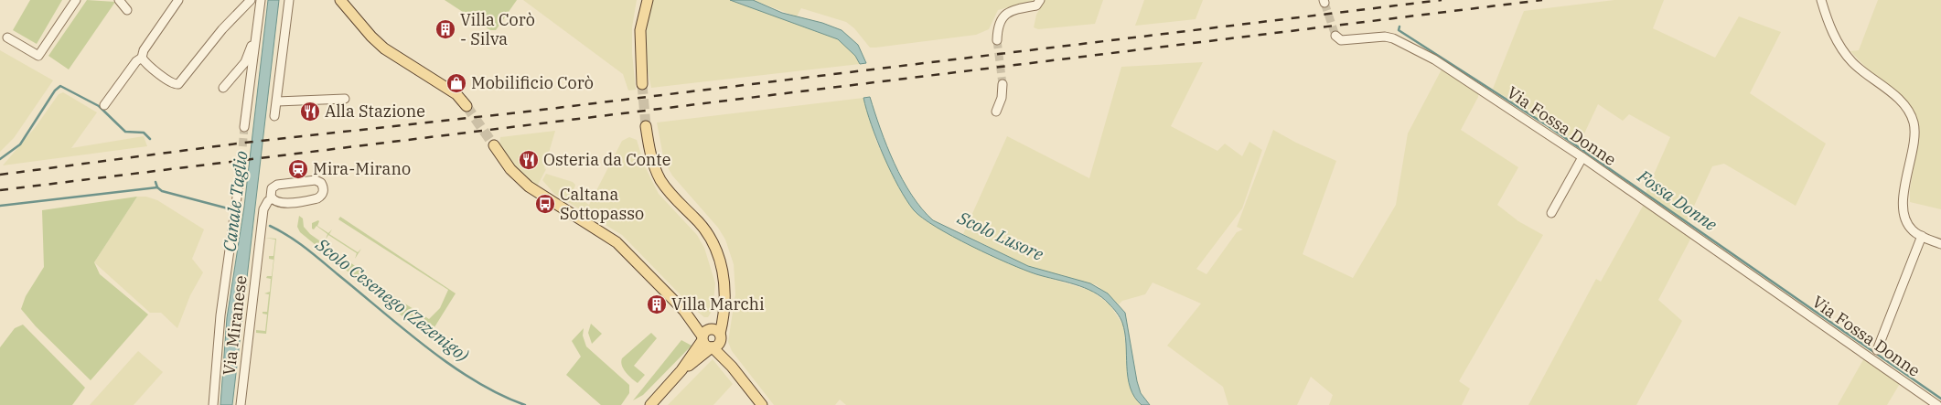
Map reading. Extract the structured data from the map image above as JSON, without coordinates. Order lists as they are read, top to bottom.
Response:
{
  "streets": {
    "street": ["Via Fossa Donne", "Via Miranese"]
  },
  "water": [
    "Fossa Donne",
    "Canale Taglio",
    "Scolo Lusore",
    "Scolo Cesenego (Zezenigo)"
  ],
  "places": {
    "building": ["Villa Corò - Silva", "Villa Marchi"],
    "shop": ["Mobilificio Corò"],
    "restaurant": ["Alla Stazione", "Osteria da Conte"],
    "station": ["Mira-Mirano"],
    "bus stop": ["Caltana Sottopasso"]
  }
}
